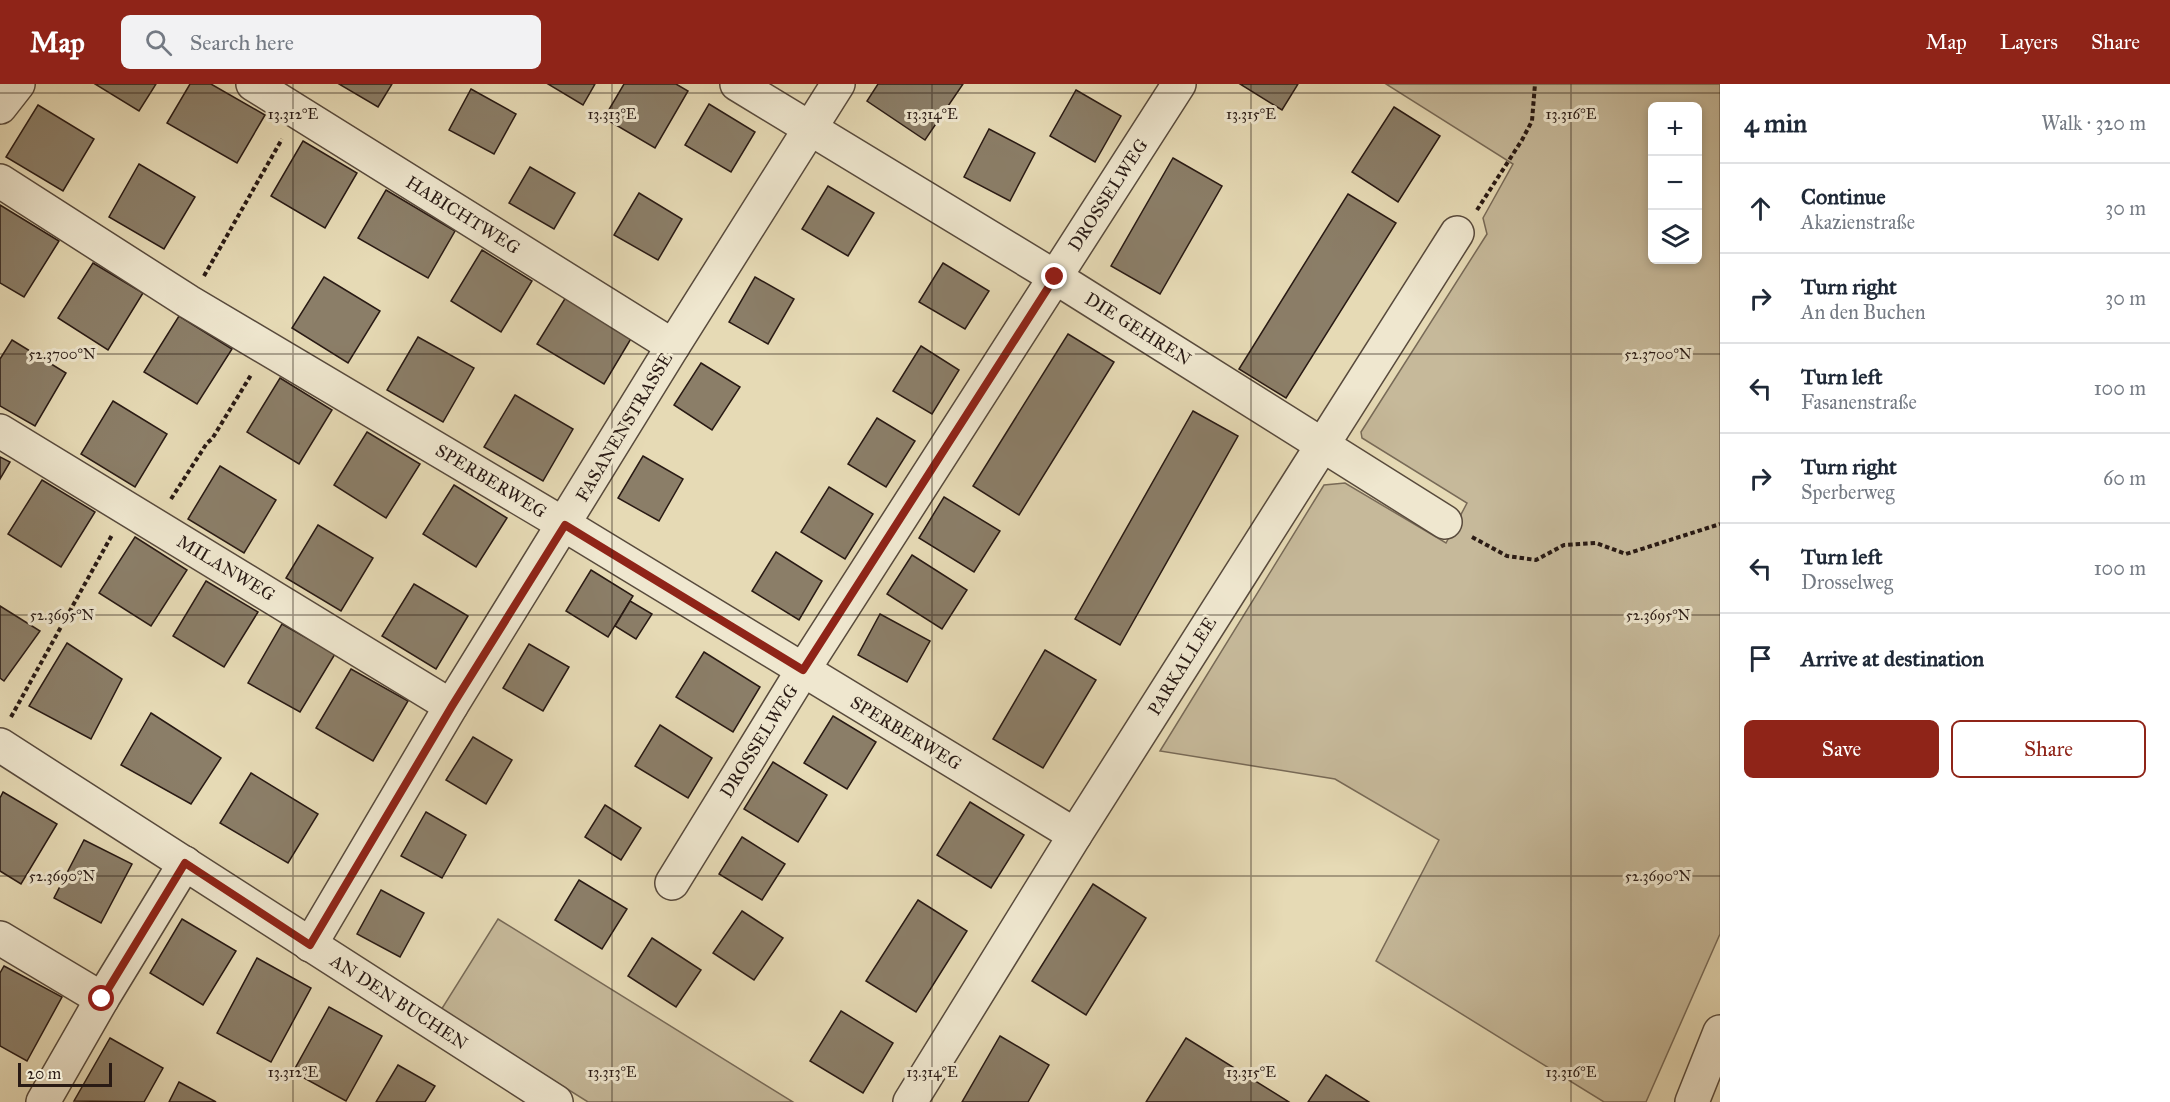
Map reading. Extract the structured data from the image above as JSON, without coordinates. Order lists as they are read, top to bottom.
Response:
{
  "streets": {
    "street": [
      "DROSSELWEG",
      "HABICHTWEG",
      "DIE GEHREN",
      "FASANENSTRASSE",
      "SPERBERWEG",
      "MILANWEG",
      "PARKALLEE",
      "AN DEN BUCHEN"
    ]
  },
  "crossings": [
    ["DROSSELWEG", "DIE GEHREN"],
    ["DROSSELWEG", "SPERBERWEG"],
    ["HABICHTWEG", "FASANENSTRASSE"],
    ["DIE GEHREN", "FASANENSTRASSE"],
    ["DIE GEHREN", "PARKALLEE"],
    ["FASANENSTRASSE", "SPERBERWEG"],
    ["FASANENSTRASSE", "MILANWEG"],
    ["FASANENSTRASSE", "AN DEN BUCHEN"],
    ["SPERBERWEG", "PARKALLEE"]
  ],
  "scale_bar": "20 m",
  "page": {
    "header": "Map",
    "search": "Search here",
    "nav": ["Map", "Layers", "Share"],
    "heading": ["4 min", "Walk · 320 m"],
    "map_buttons": ["+", "−"],
    "list": [
      ["Continue", "Akazienstraße", "30 m"],
      ["Turn right", "An den Buchen", "30 m"],
      ["Turn left", "Fasanenstraße", "100 m"],
      ["Turn right", "Sperberweg", "60 m"],
      ["Turn left", "Drosselweg", "100 m"],
      "Arrive at destination"
    ],
    "buttons": ["Save", "Share"],
    "scale": "20 m"
  },
  "coordinates": [
    "13.312°E",
    "13.313°E",
    "13.314°E",
    "13.315°E",
    "13.316°E",
    "52.3700°N",
    "52.3695°N",
    "52.3690°N"
  ]
}
